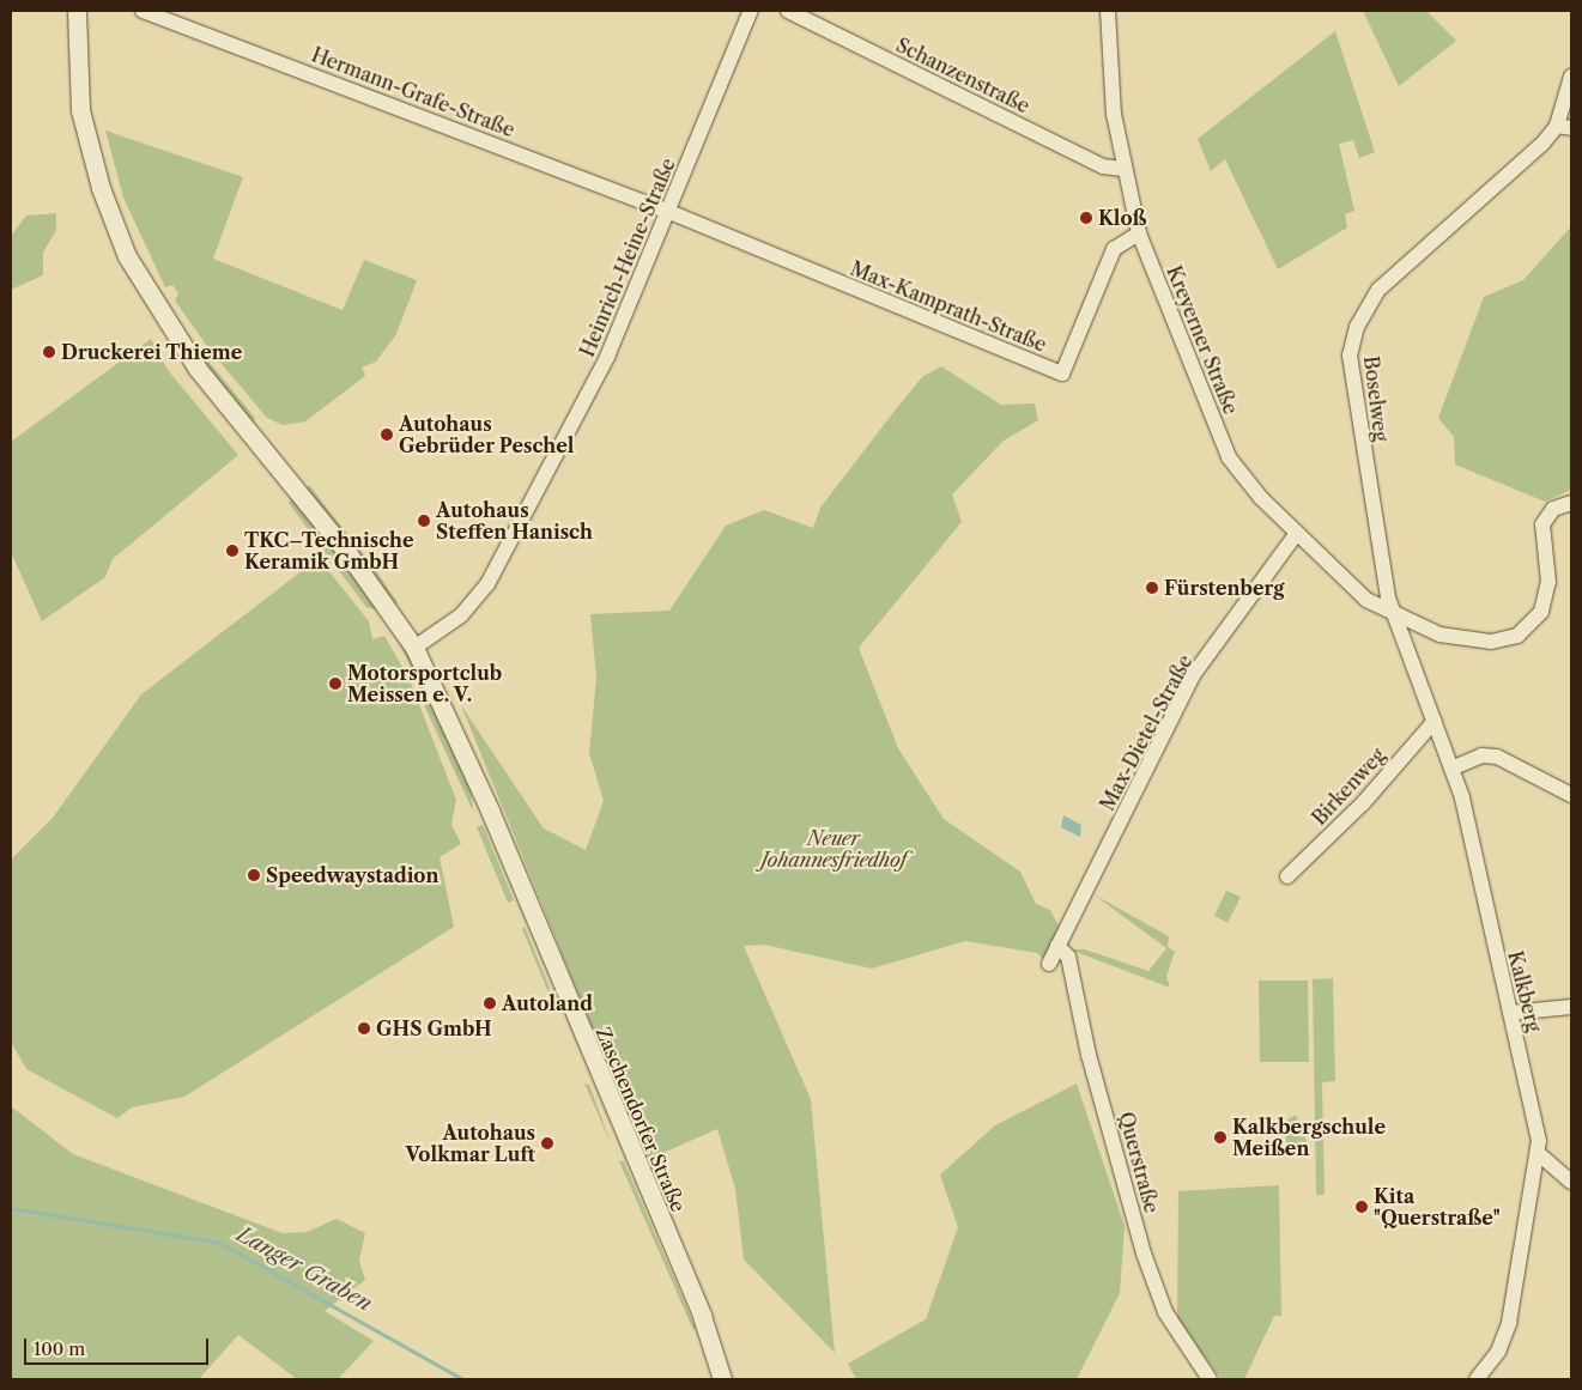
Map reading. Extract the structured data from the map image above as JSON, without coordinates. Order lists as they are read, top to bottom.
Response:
{
  "streets": {
    "street": [
      "Schanzenstraße",
      "Hermann-Grafe-Straße",
      "Heinrich-Heine-Straße",
      "Max-Kamprath-Straße",
      "Kreyerner Straße",
      "Boselweg",
      "Max-Dietel-Straße",
      "Birkenweg",
      "Kalkberg",
      "Zaschendorfer Straße",
      "Querstraße"
    ]
  },
  "crossings": [
    ["Schanzenstraße", "Kreyerner Straße"],
    ["Hermann-Grafe-Straße", "Heinrich-Heine-Straße"],
    ["Hermann-Grafe-Straße", "Max-Kamprath-Straße"],
    ["Heinrich-Heine-Straße", "Max-Kamprath-Straße"],
    ["Heinrich-Heine-Straße", "Zaschendorfer Straße"],
    ["Max-Kamprath-Straße", "Kreyerner Straße"],
    ["Kreyerner Straße", "Boselweg"],
    ["Kreyerner Straße", "Max-Dietel-Straße"],
    ["Kreyerner Straße", "Kalkberg"],
    ["Boselweg", "Kalkberg"],
    ["Max-Dietel-Straße", "Querstraße"],
    ["Birkenweg", "Kalkberg"]
  ],
  "water": ["Langer Graben"],
  "parks": ["Neuer Johannesfriedhof"],
  "places": [
    "Kloß",
    "Druckerei Thieme",
    "Autohaus Gebrüder Peschel",
    "Autohaus Steffen Hanisch",
    "TKC–Technische Keramik GmbH",
    "Fürstenberg",
    "Motorsportclub Meissen e. V.",
    "Speedwaystadion",
    "Autoland",
    "GHS GmbH",
    "Kalkbergschule Meißen",
    "Autohaus Volkmar Luft",
    "Kita \"Querstraße\""
  ],
  "scale_bar": "100 m"
}
